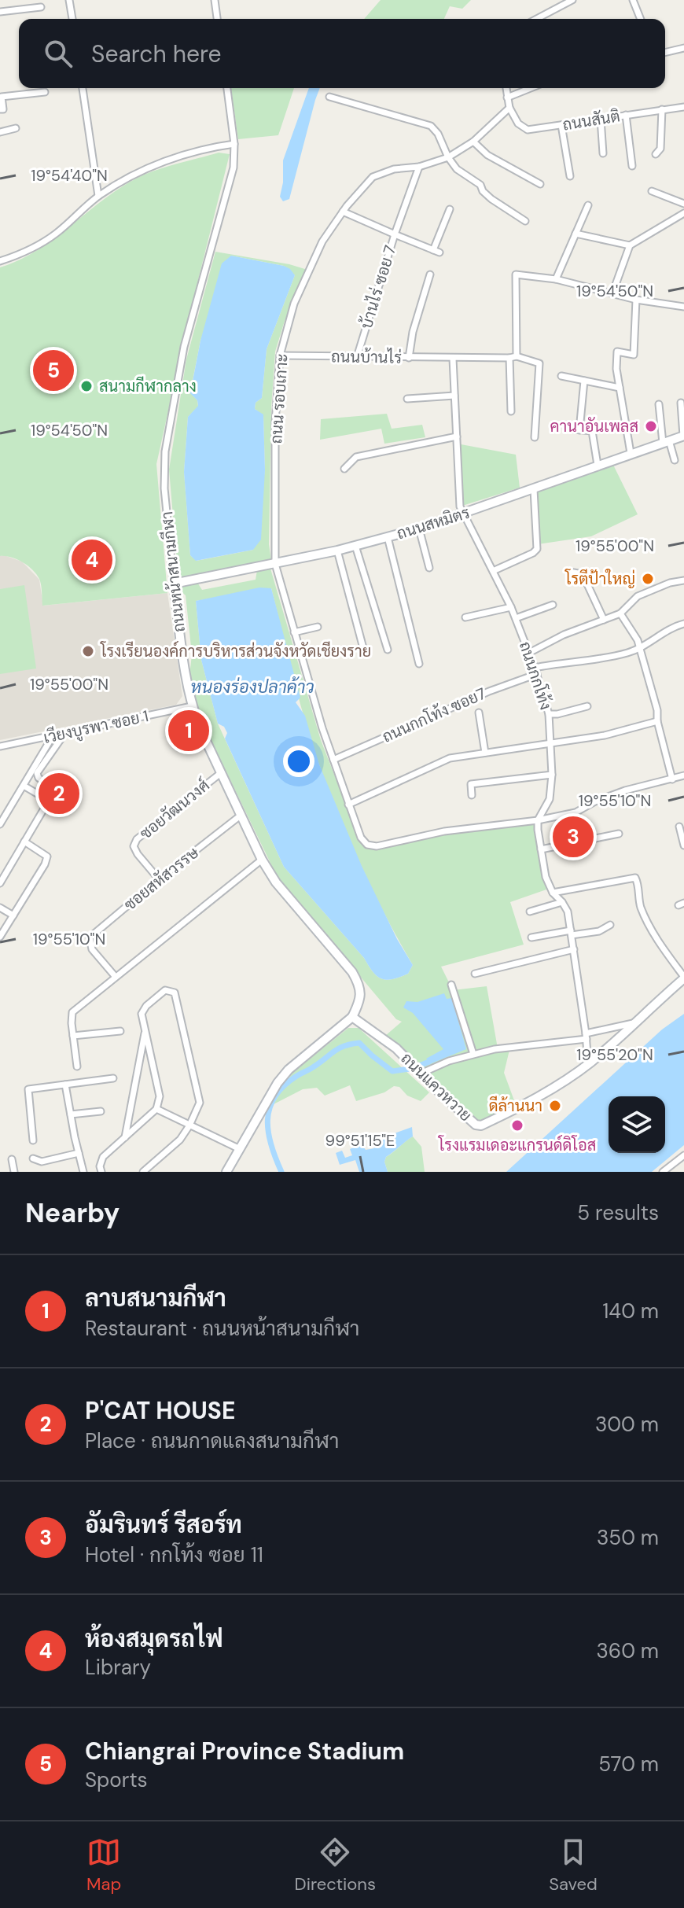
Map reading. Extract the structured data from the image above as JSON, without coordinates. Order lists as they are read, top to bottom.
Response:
{
  "streets": {
    "street": [
      "ถนนสันติ",
      "บ้านไร่ ซอย 7",
      "ถนนบ้านไร่",
      "ถนน รอบเกาะ",
      "ถนนสหมิตร",
      "ถนนหน้าสนามกีฬา",
      "ถนนกกโท้ง",
      "ถนนกกโท้ง ซอย7",
      "เวียงบูรพา ซอย 1",
      "ซอยวัฒนวงศ์",
      "ซอยสหัสวรรษ",
      "ถนนแควหวาย"
    ]
  },
  "crossings": [
    ["ถนนสันติ", "ถนน รอบเกาะ"],
    ["บ้านไร่ ซอย 7", "ถนนบ้านไร่"],
    ["บ้านไร่ ซอย 7", "ถนน รอบเกาะ"],
    ["ถนนบ้านไร่", "ถนน รอบเกาะ"],
    ["ถนน รอบเกาะ", "ถนนสหมิตร"],
    ["ถนน รอบเกาะ", "ถนนกกโท้ง"],
    ["ถนน รอบเกาะ", "ถนนกกโท้ง ซอย7"],
    ["ถนนสหมิตร", "ถนนหน้าสนามกีฬา"],
    ["ถนนสหมิตร", "ถนนกกโท้ง"],
    ["ถนนหน้าสนามกีฬา", "เวียงบูรพา ซอย 1"],
    ["ถนนหน้าสนามกีฬา", "ซอยวัฒนวงศ์"],
    ["ถนนหน้าสนามกีฬา", "ซอยสหัสวรรษ"],
    ["ถนนหน้าสนามกีฬา", "ถนนแควหวาย"],
    ["ถนนกกโท้ง", "ถนนกกโท้ง ซอย7"],
    ["ถนนกกโท้ง", "ถนนแควหวาย"],
    ["ซอยวัฒนวงศ์", "ซอยสหัสวรรษ"]
  ],
  "water": ["หนองร่องปลาค้าว"],
  "places": [
    "สนามกีฬากลาง",
    "คานาอันเพลส",
    "โรตีป้าใหญ่",
    "โรงเรียนองค์การบริหารส่วนจังหวัดเชียงราย",
    "ดีล้านนา",
    "โรงแรมเดอะแกรนด์ดิโอส"
  ],
  "page": {
    "search": "Search here",
    "pins": [
      "5",
      "4",
      "1",
      "2",
      "3"
    ],
    "heading": ["Nearby", "5 results"],
    "list": [
      {
        "mark": "1",
        "name": "ลาบสนามกีฬา",
        "note": "Restaurant · ถนนหน้าสนามกีฬา",
        "value": "140 m"
      },
      {
        "mark": "2",
        "name": "P'CAT HOUSE",
        "note": "Place · ถนนกาดแลงสนามกีฬา",
        "value": "300 m"
      },
      {
        "mark": "3",
        "name": "อัมรินทร์ รีสอร์ท",
        "note": "Hotel · กกโท้ง ซอย 11",
        "value": "350 m"
      },
      {
        "mark": "4",
        "name": "ห้องสมุดรถไฟ",
        "note": "Library",
        "value": "360 m"
      },
      {
        "mark": "5",
        "name": "Chiangrai Province Stadium",
        "note": "Sports",
        "value": "570 m"
      }
    ],
    "nav": ["Map", "Directions", "Saved"]
  },
  "coordinates": [
    "19°54'40\"N",
    "19°54'50\"N",
    "19°55'00\"N",
    "19°55'10\"N",
    "19°55'20\"N",
    "99°51'15\"E"
  ]
}
